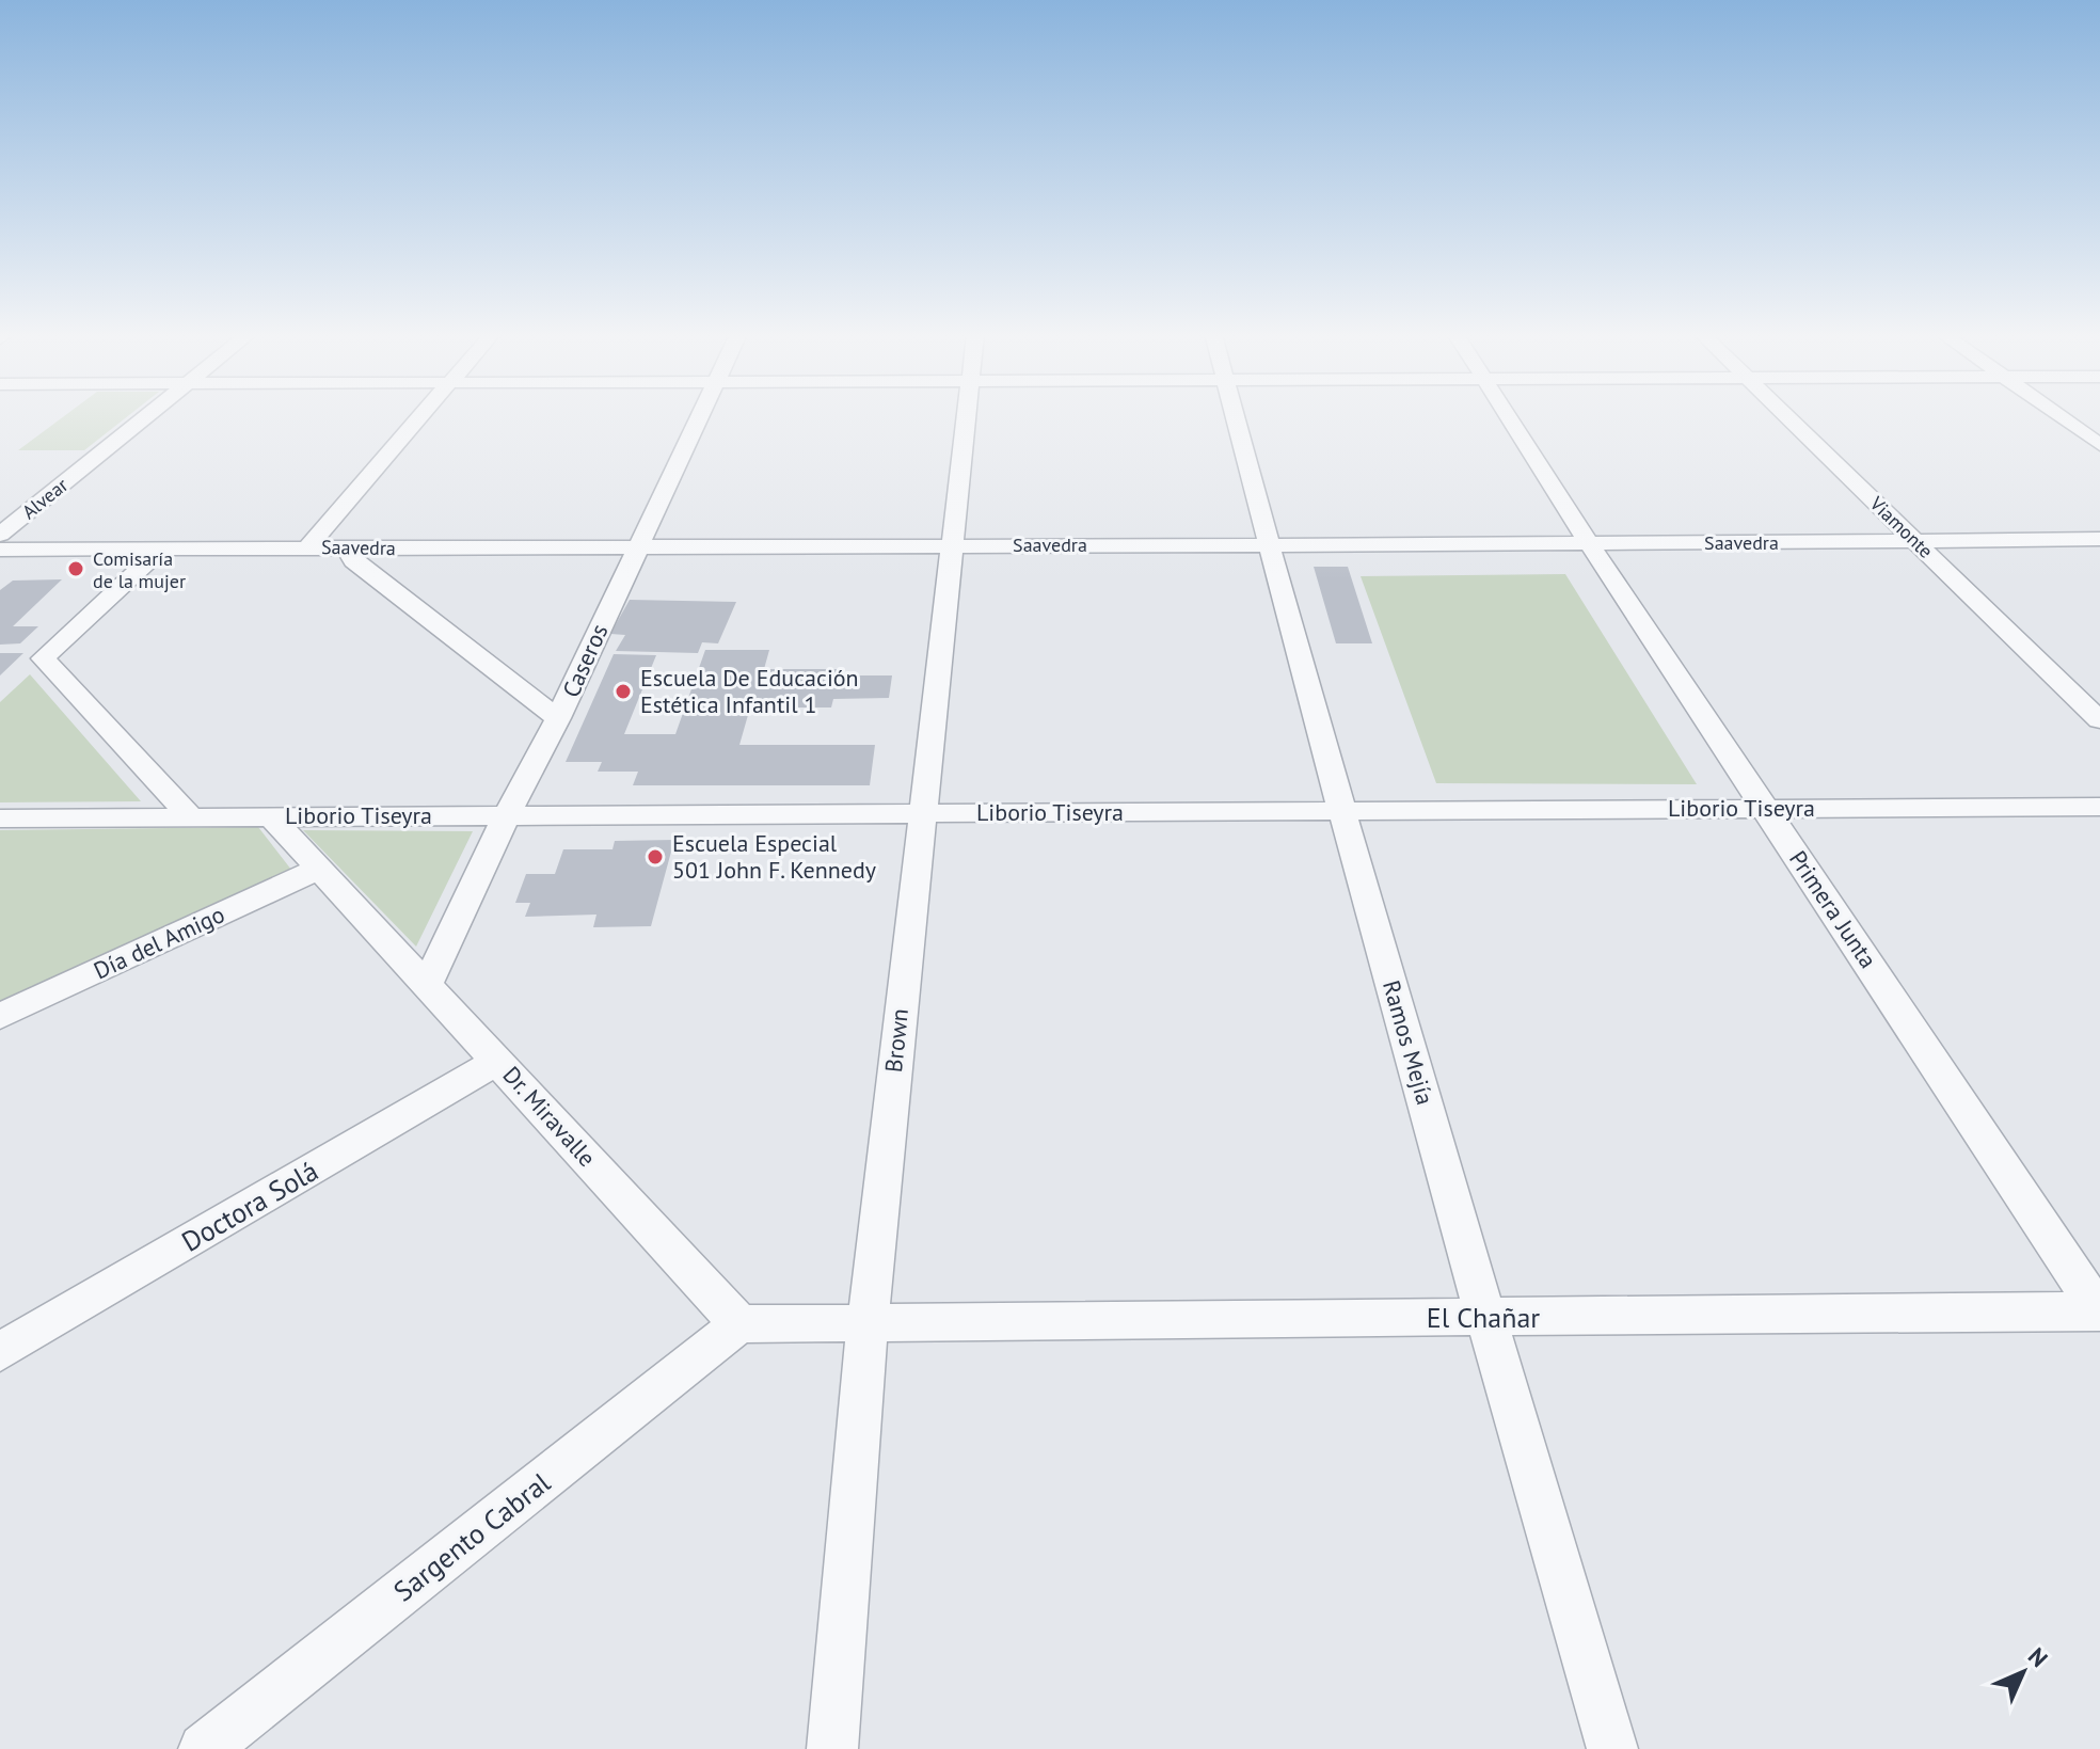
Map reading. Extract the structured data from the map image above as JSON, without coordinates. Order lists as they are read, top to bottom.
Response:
{
  "streets": {
    "street": [
      "Alvear",
      "Viamonte",
      "Saavedra",
      "Caseros",
      "Liborio Tiseyra",
      "Primera Junta",
      "Día del Amigo",
      "Brown",
      "Ramos Mejía",
      "Dr. Miravalle",
      "Doctora Solá",
      "El Chañar",
      "Sargento Cabral"
    ]
  },
  "crossings": [
    ["Viamonte", "Saavedra"],
    ["Saavedra", "Caseros"],
    ["Saavedra", "Primera Junta"],
    ["Saavedra", "Brown"],
    ["Saavedra", "Ramos Mejía"],
    ["Caseros", "Liborio Tiseyra"],
    ["Caseros", "Dr. Miravalle"],
    ["Liborio Tiseyra", "Primera Junta"],
    ["Liborio Tiseyra", "Brown"],
    ["Liborio Tiseyra", "Ramos Mejía"],
    ["Liborio Tiseyra", "Dr. Miravalle"],
    ["Primera Junta", "El Chañar"],
    ["Día del Amigo", "Dr. Miravalle"],
    ["Brown", "El Chañar"],
    ["Ramos Mejía", "El Chañar"],
    ["Dr. Miravalle", "Doctora Solá"],
    ["Dr. Miravalle", "Sargento Cabral"]
  ],
  "places": ["Comisaría de la mujer", "Escuela De Educación Estética Infantil 1", "Escuela Especial 501 John F. Kennedy"],
  "north": "top right"
}
